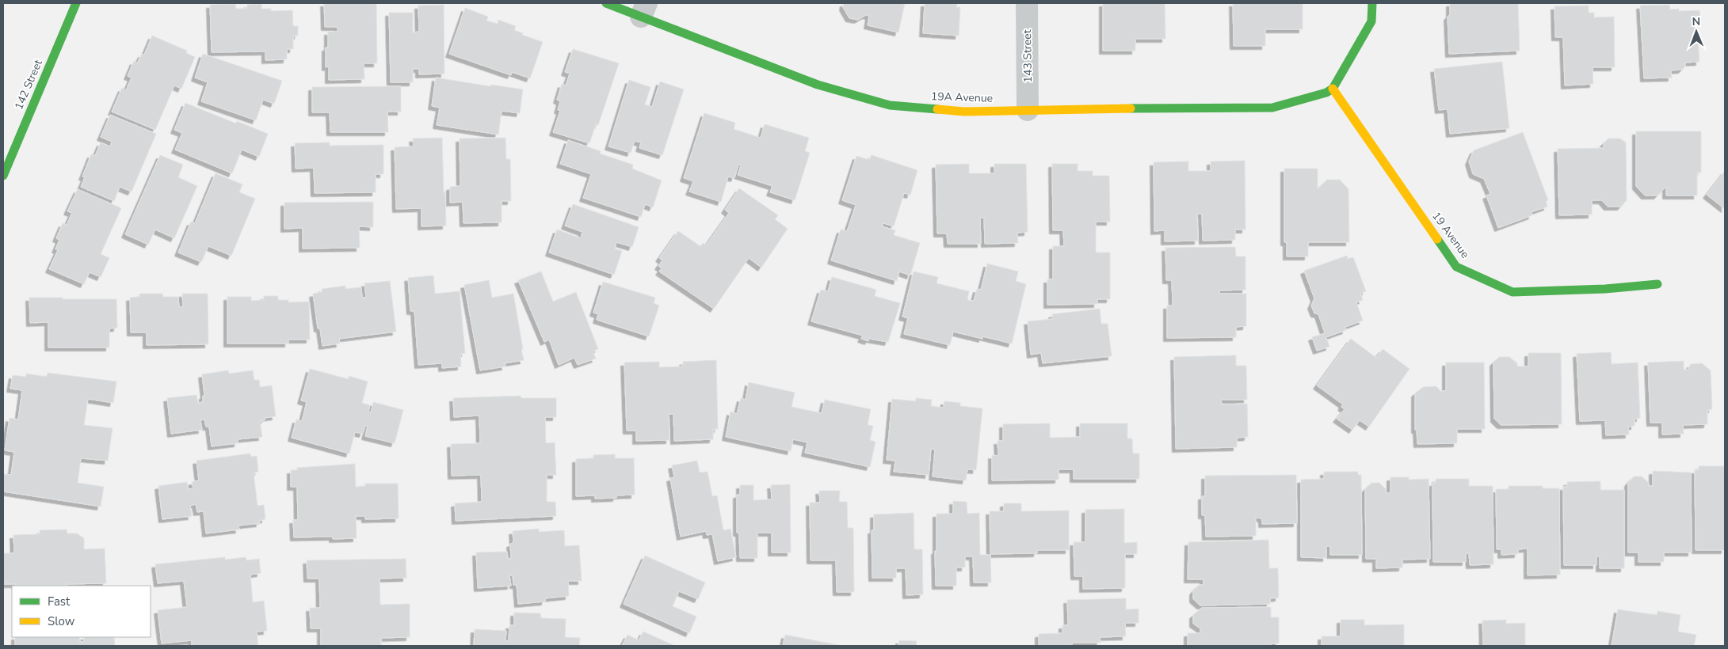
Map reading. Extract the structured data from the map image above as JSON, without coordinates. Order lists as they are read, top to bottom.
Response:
{
  "streets": {
    "street": [
      "143 Street",
      "142 Street",
      "19A Avenue",
      "19 Avenue"
    ]
  },
  "crossings": [
    ["143 Street", "19A Avenue"],
    ["19A Avenue", "19 Avenue"]
  ],
  "legend": ["Fast", "Slow"],
  "north": "top"
}
